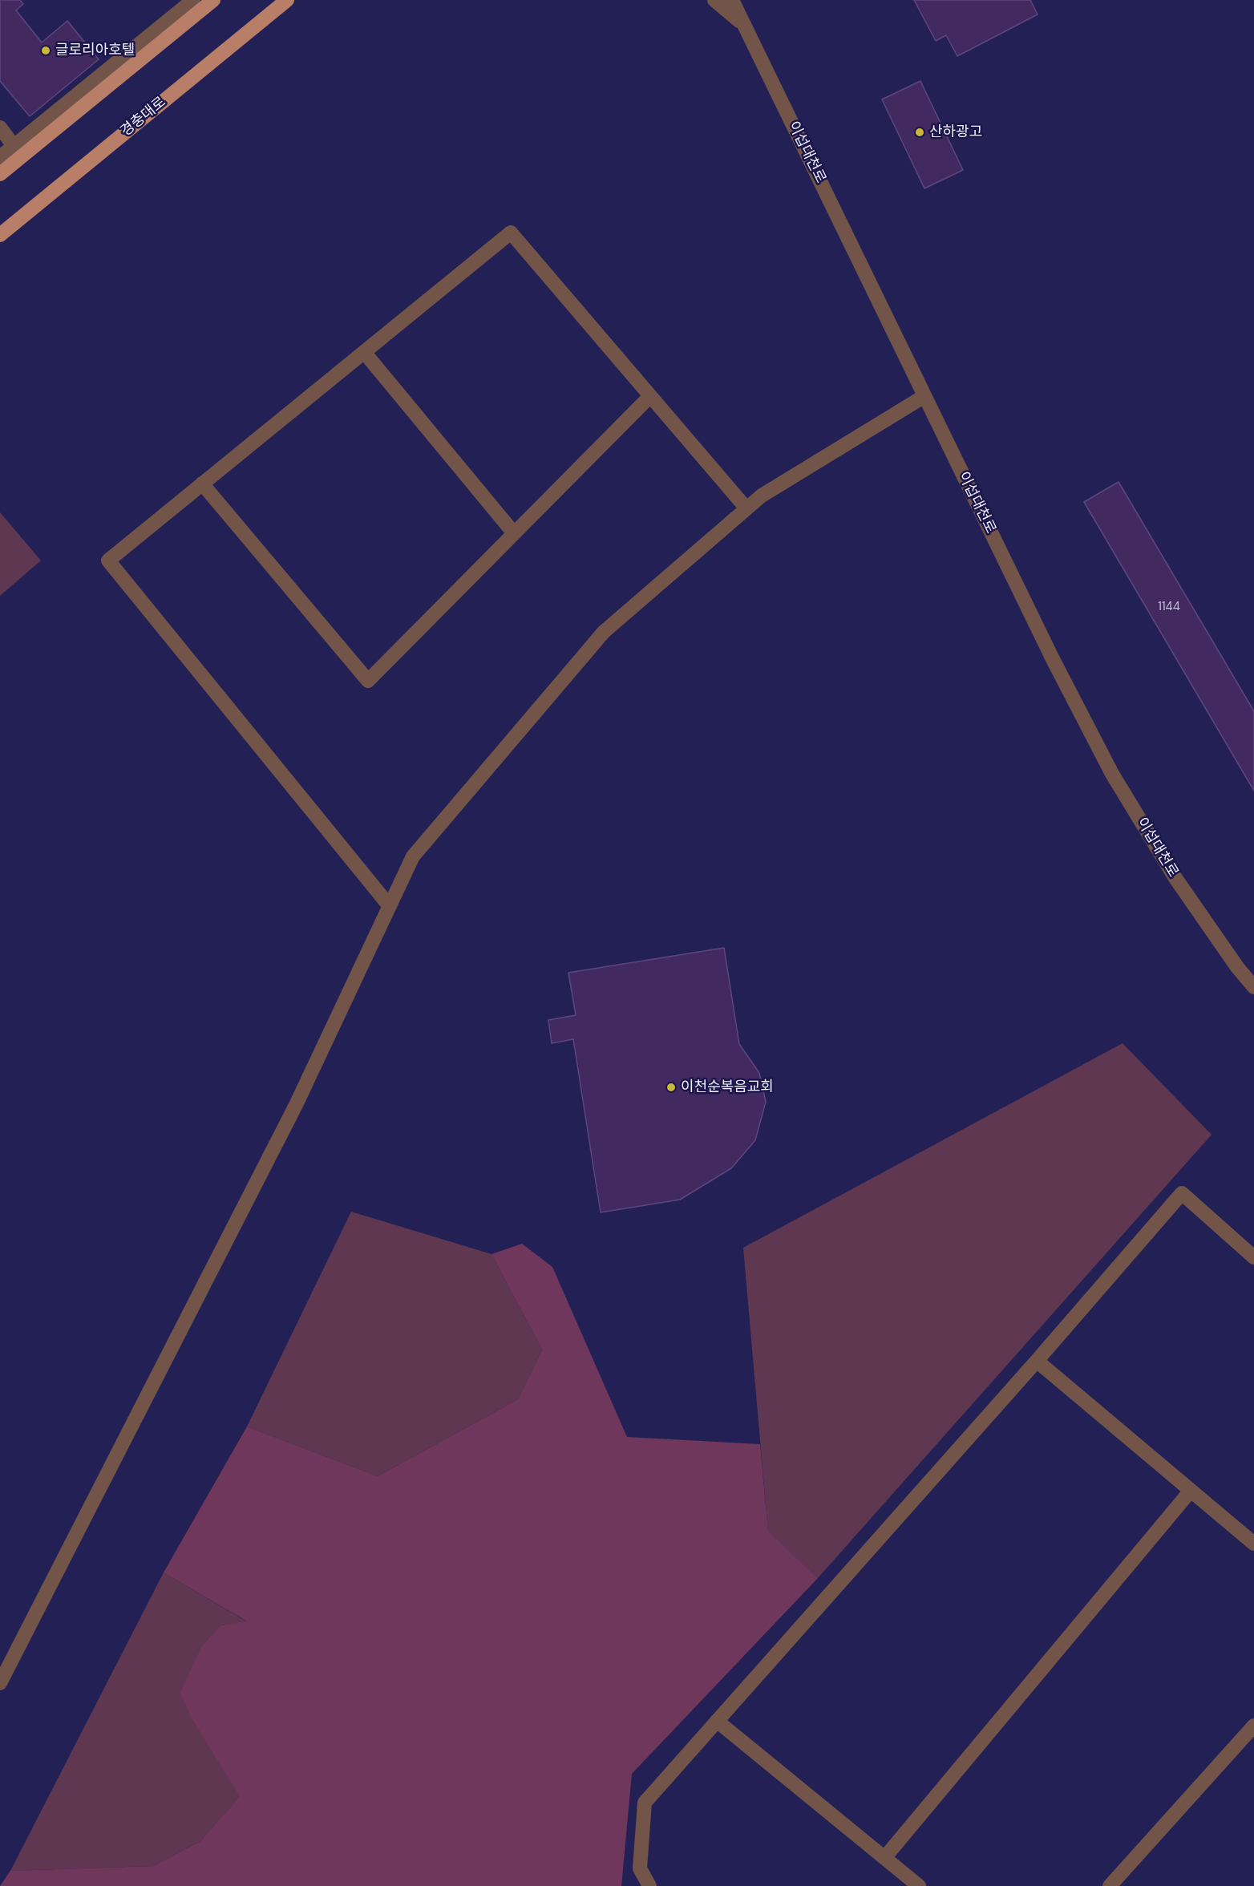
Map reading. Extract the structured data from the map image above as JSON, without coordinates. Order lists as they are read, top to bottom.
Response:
{
  "streets": {
    "main road": ["경충대로"],
    "street": ["이섭대천로"]
  },
  "places": ["글로리아호텔", "산하광고", "이천순복음교회"],
  "house_numbers": ["1144"]
}
